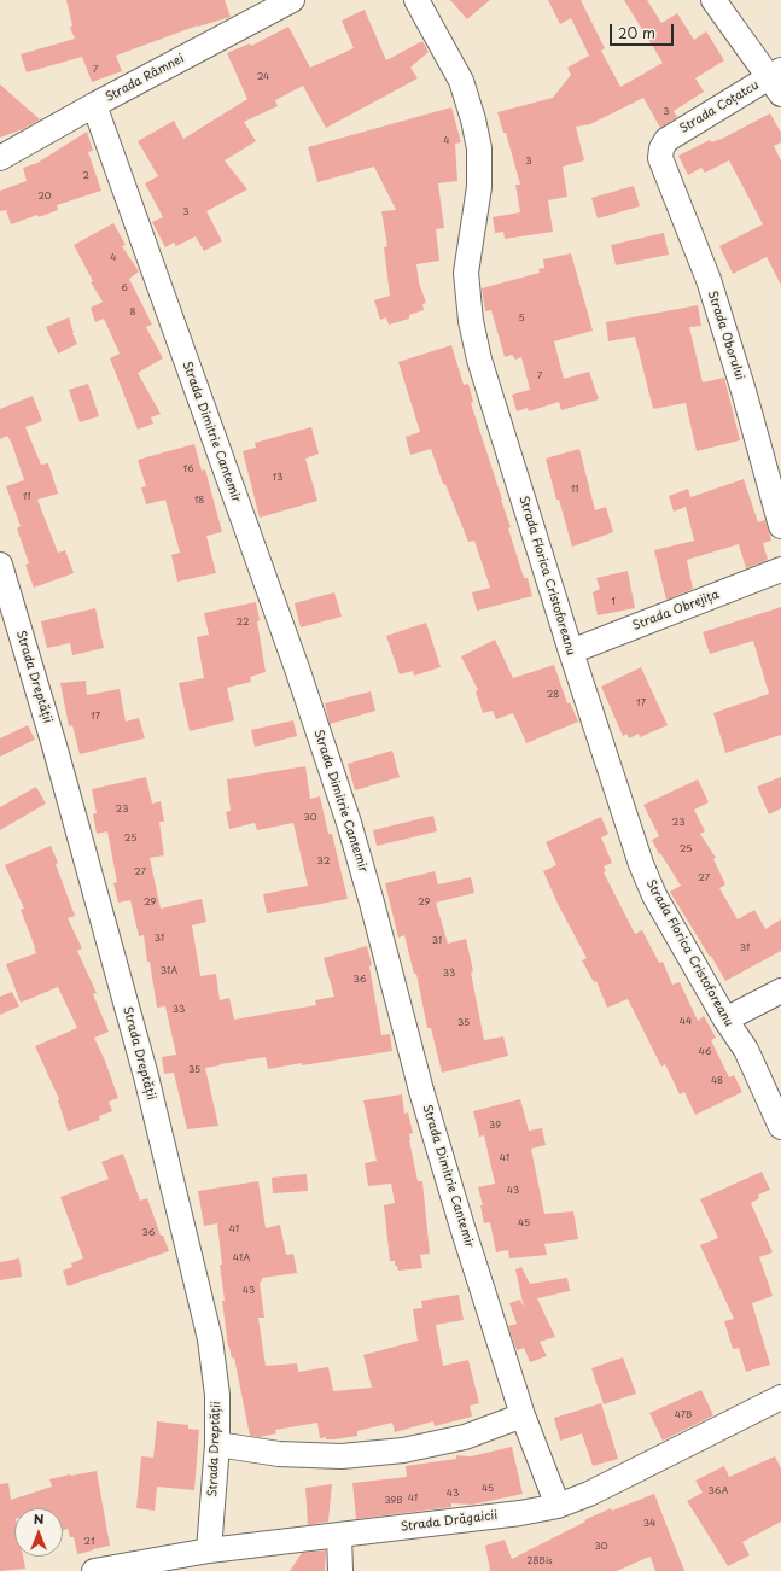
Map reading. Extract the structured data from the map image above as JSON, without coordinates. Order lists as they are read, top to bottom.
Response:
{
  "streets": {
    "street": [
      "Strada Râmnei",
      "Strada Coțatcu",
      "Strada Oborului",
      "Strada Dimitrie Cantemir",
      "Strada Florica Cristoforeanu",
      "Strada Obrejița",
      "Strada Dreptății",
      "Strada Drăgaicii"
    ]
  },
  "crossings": [
    ["Strada Râmnei", "Strada Dimitrie Cantemir"],
    ["Strada Coțatcu", "Strada Oborului"],
    ["Strada Dimitrie Cantemir", "Strada Drăgaicii"],
    ["Strada Florica Cristoforeanu", "Strada Obrejița"],
    ["Strada Dreptății", "Strada Drăgaicii"]
  ],
  "house_numbers": [
    "7",
    "24",
    "3",
    "4",
    "3",
    "2",
    "20",
    "3",
    "4",
    "6",
    "8",
    "5",
    "7",
    "16",
    "13",
    "11",
    "11",
    "18",
    "1",
    "22",
    "28",
    "17",
    "17",
    "23",
    "30",
    "23",
    "25",
    "25",
    "32",
    "27",
    "27",
    "29",
    "29",
    "31",
    "31",
    "31",
    "31A",
    "33",
    "36",
    "33",
    "44",
    "35",
    "46",
    "35",
    "48",
    "39",
    "41",
    "43",
    "45",
    "41",
    "36",
    "41A",
    "43",
    "47B",
    "45",
    "36A",
    "43",
    "41",
    "39B",
    "34",
    "21",
    "30",
    "28Bis"
  ],
  "scale_bar": "20 m",
  "north": "top"
}
